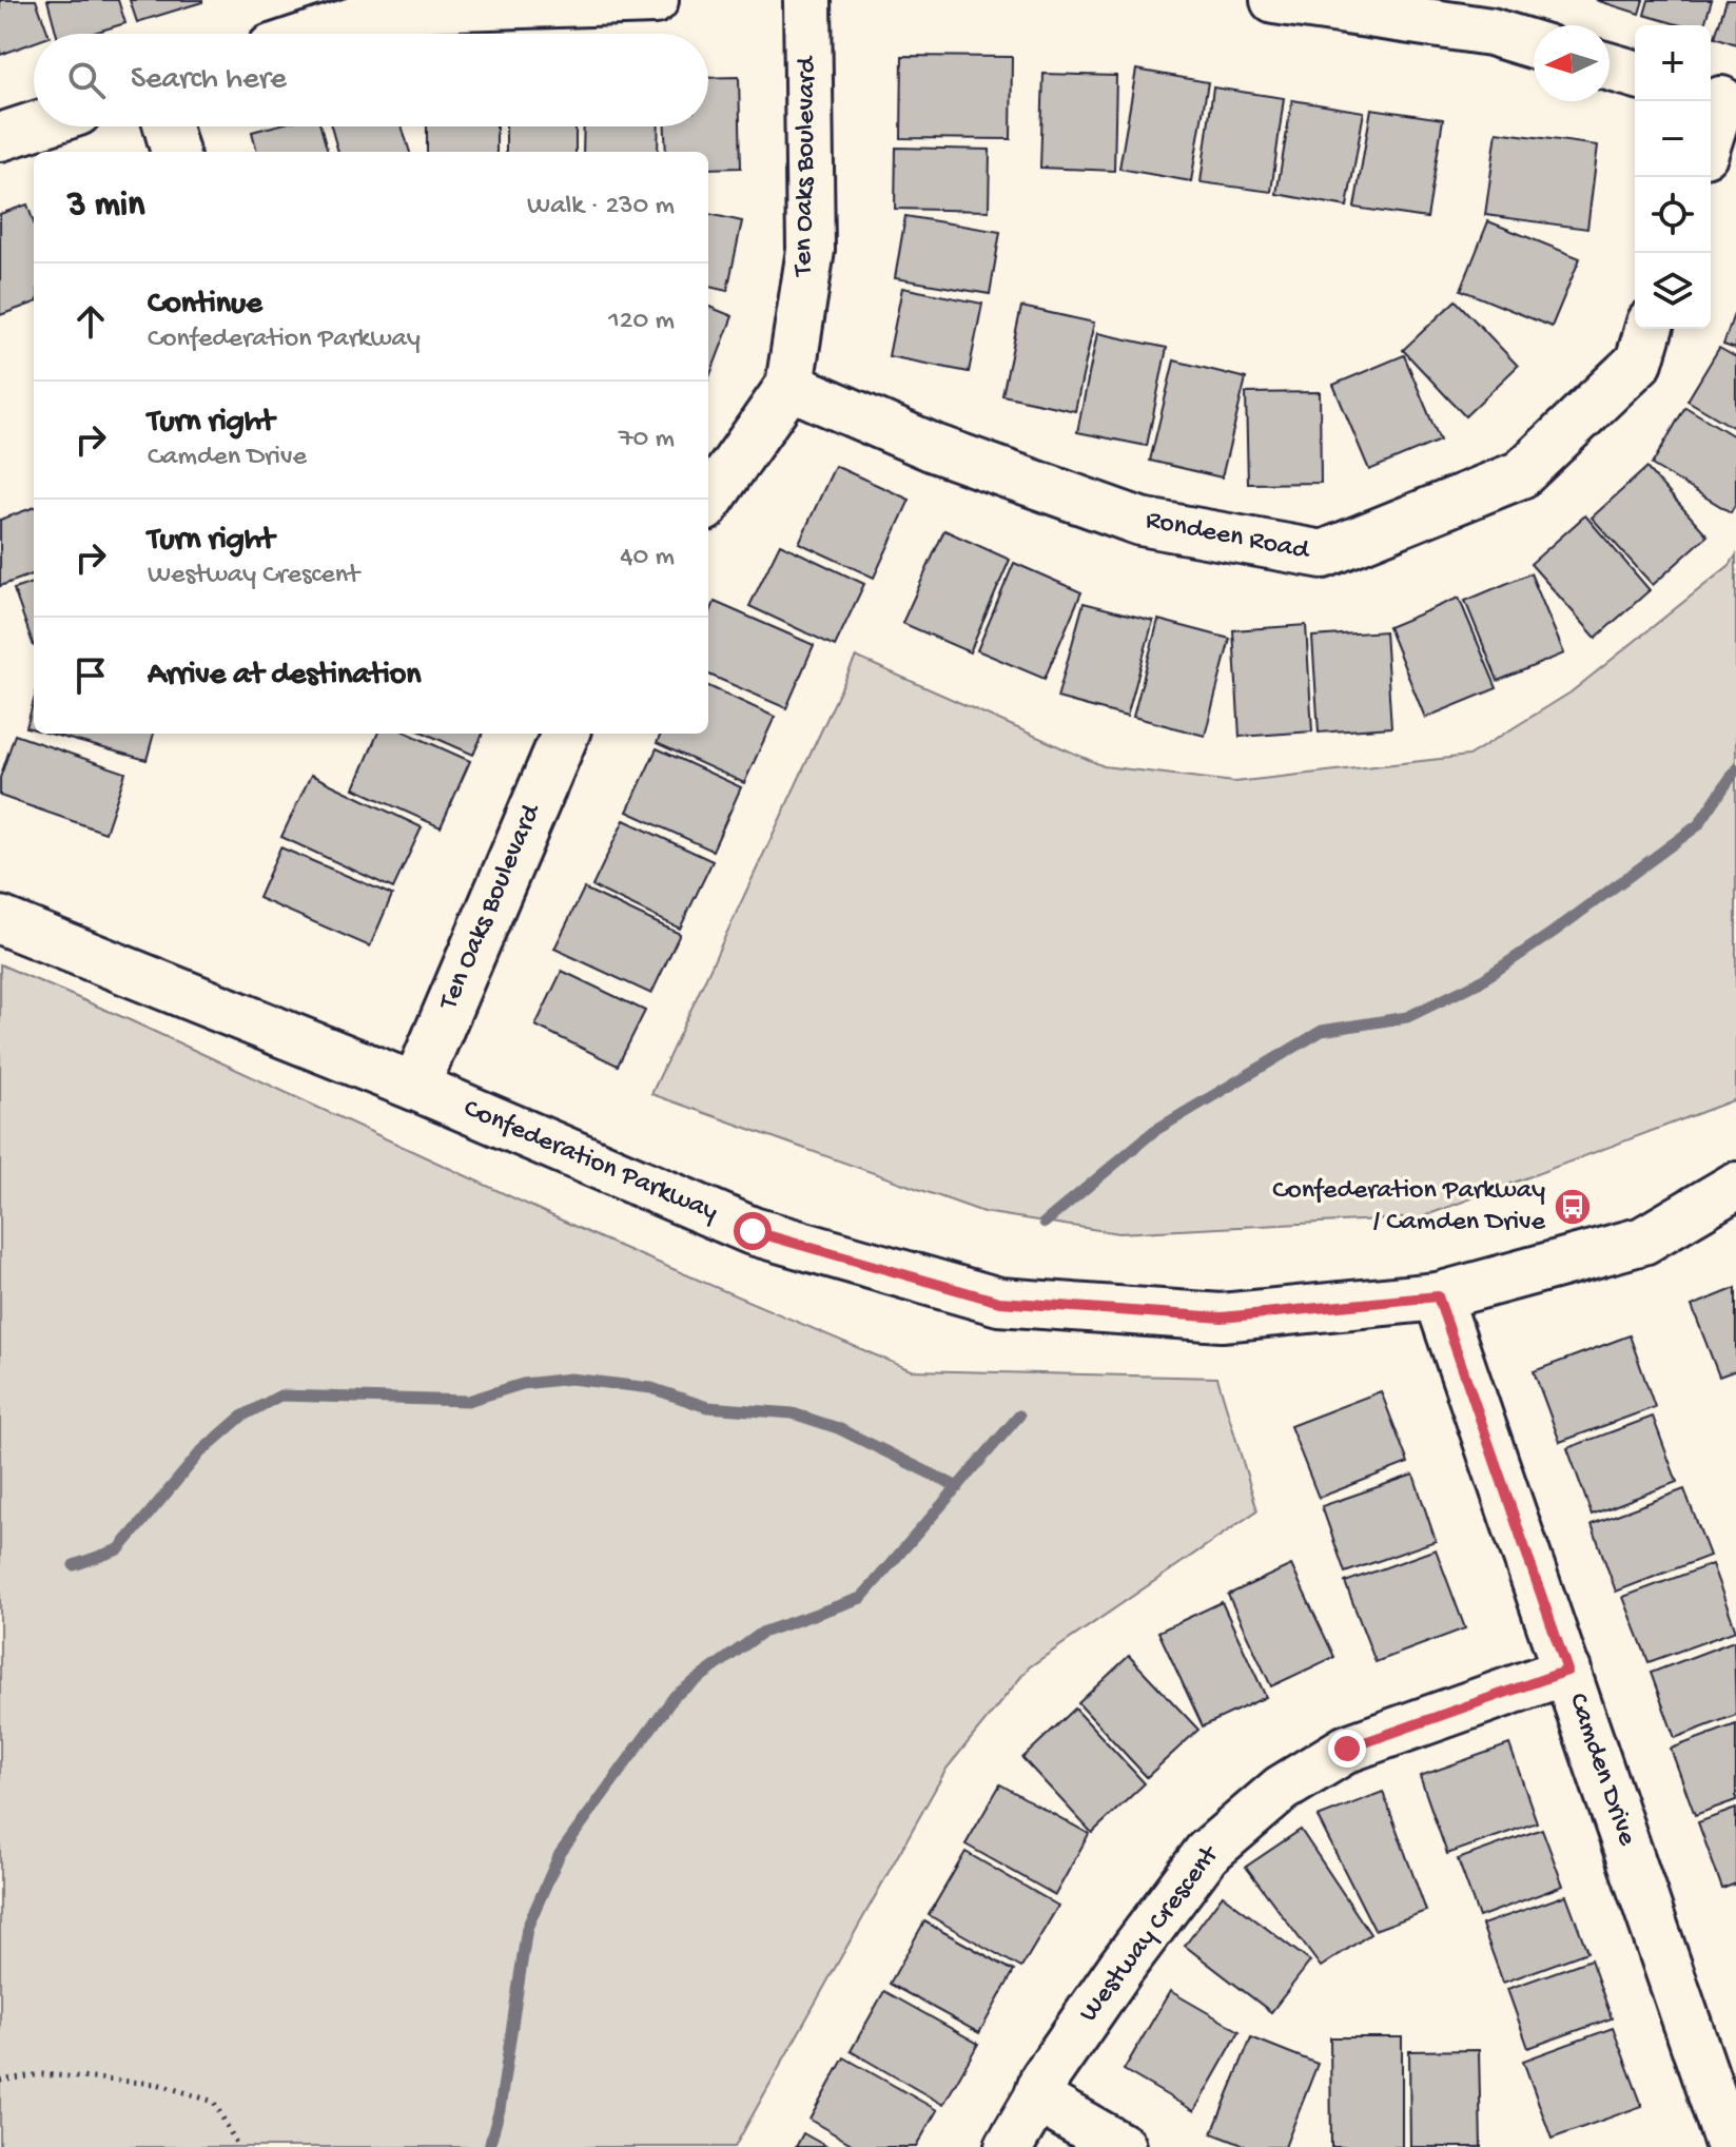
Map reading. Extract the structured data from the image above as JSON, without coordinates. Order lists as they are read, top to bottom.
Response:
{
  "streets": {
    "street": [
      "Ten Oaks Boulevard",
      "Rondeen Road",
      "Confederation Parkway",
      "Camden Drive",
      "Westway Crescent"
    ]
  },
  "crossings": [
    ["Ten Oaks Boulevard", "Rondeen Road"],
    ["Ten Oaks Boulevard", "Confederation Parkway"],
    ["Confederation Parkway", "Camden Drive"],
    ["Camden Drive", "Westway Crescent"]
  ],
  "places": {
    "bus stop": ["Confederation Parkway / Camden Drive"]
  },
  "north": "left",
  "page": {
    "map_buttons": ["+", "−"],
    "search": "Search here",
    "heading": ["3 min", "Walk · 230 m"],
    "list": [
      ["Continue", "Confederation Parkway", "120 m"],
      ["Turn right", "Camden Drive", "70 m"],
      ["Turn right", "Westway Crescent", "40 m"],
      "Arrive at destination"
    ]
  }
}
